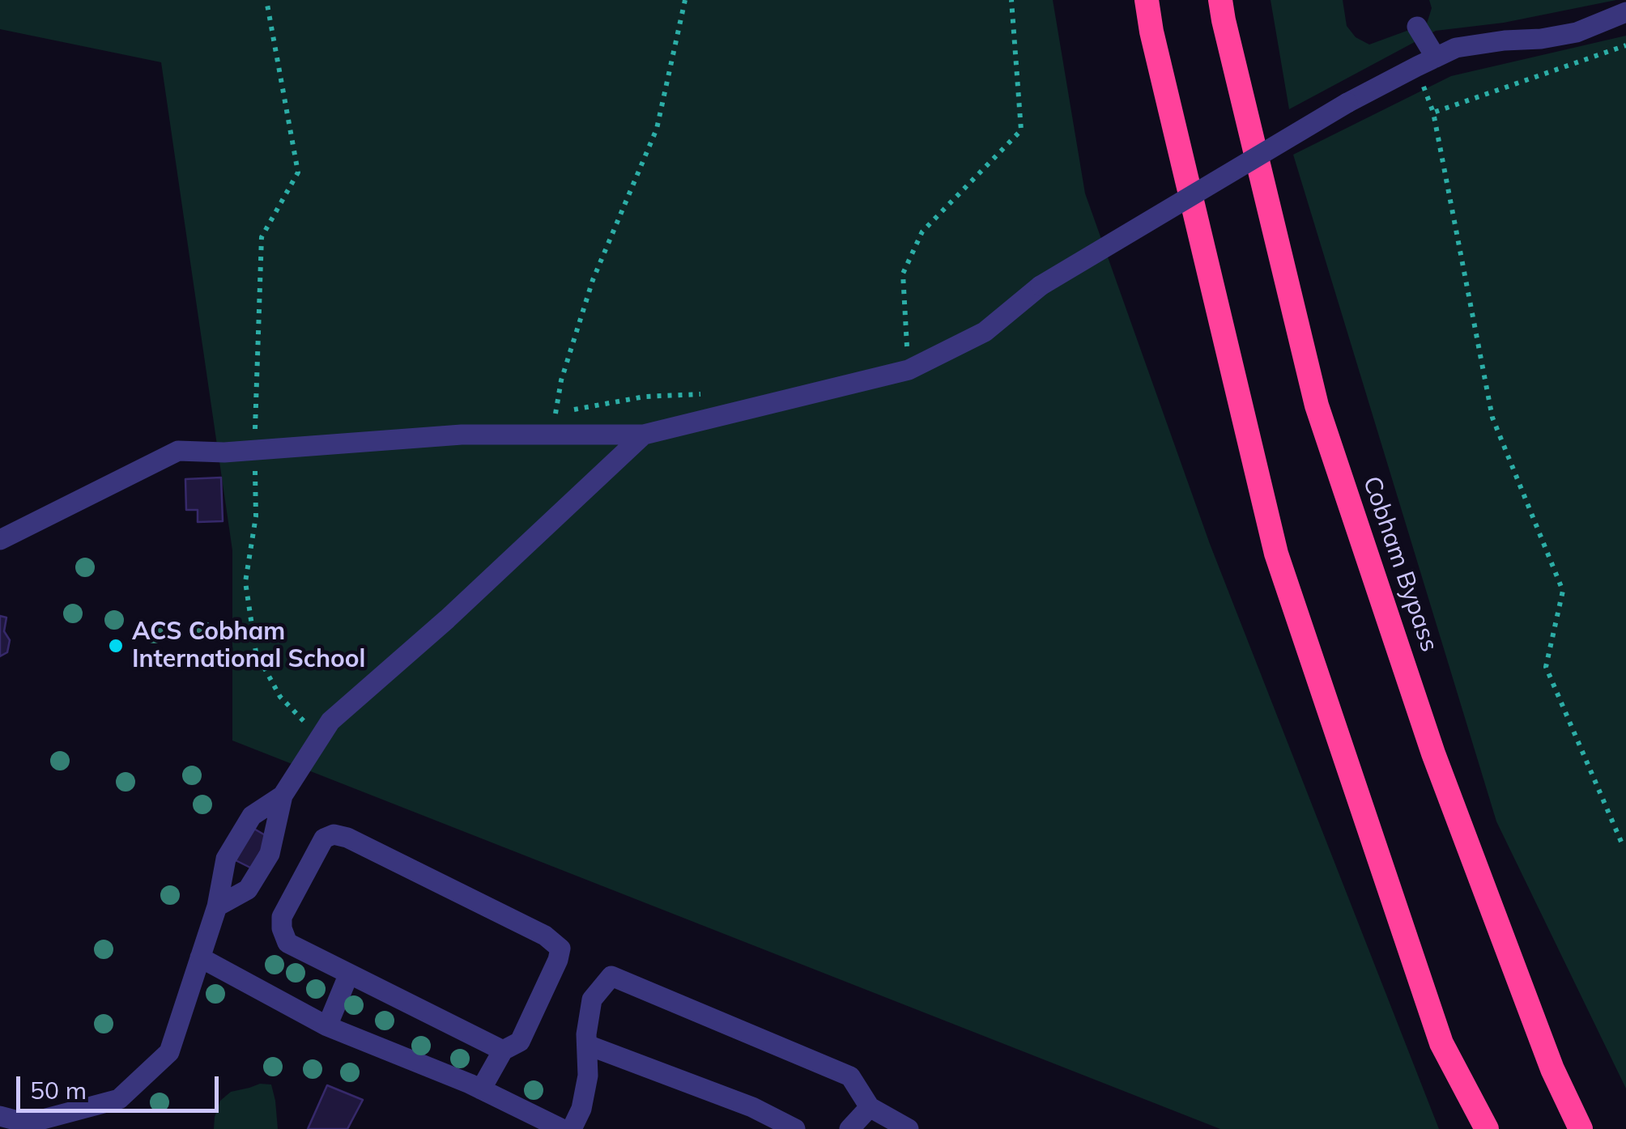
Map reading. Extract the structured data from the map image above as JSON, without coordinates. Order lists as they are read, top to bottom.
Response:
{
  "streets": {
    "highway": ["Cobham Bypass"]
  },
  "places": ["ACS Cobham International School"],
  "scale_bar": "50 m"
}
